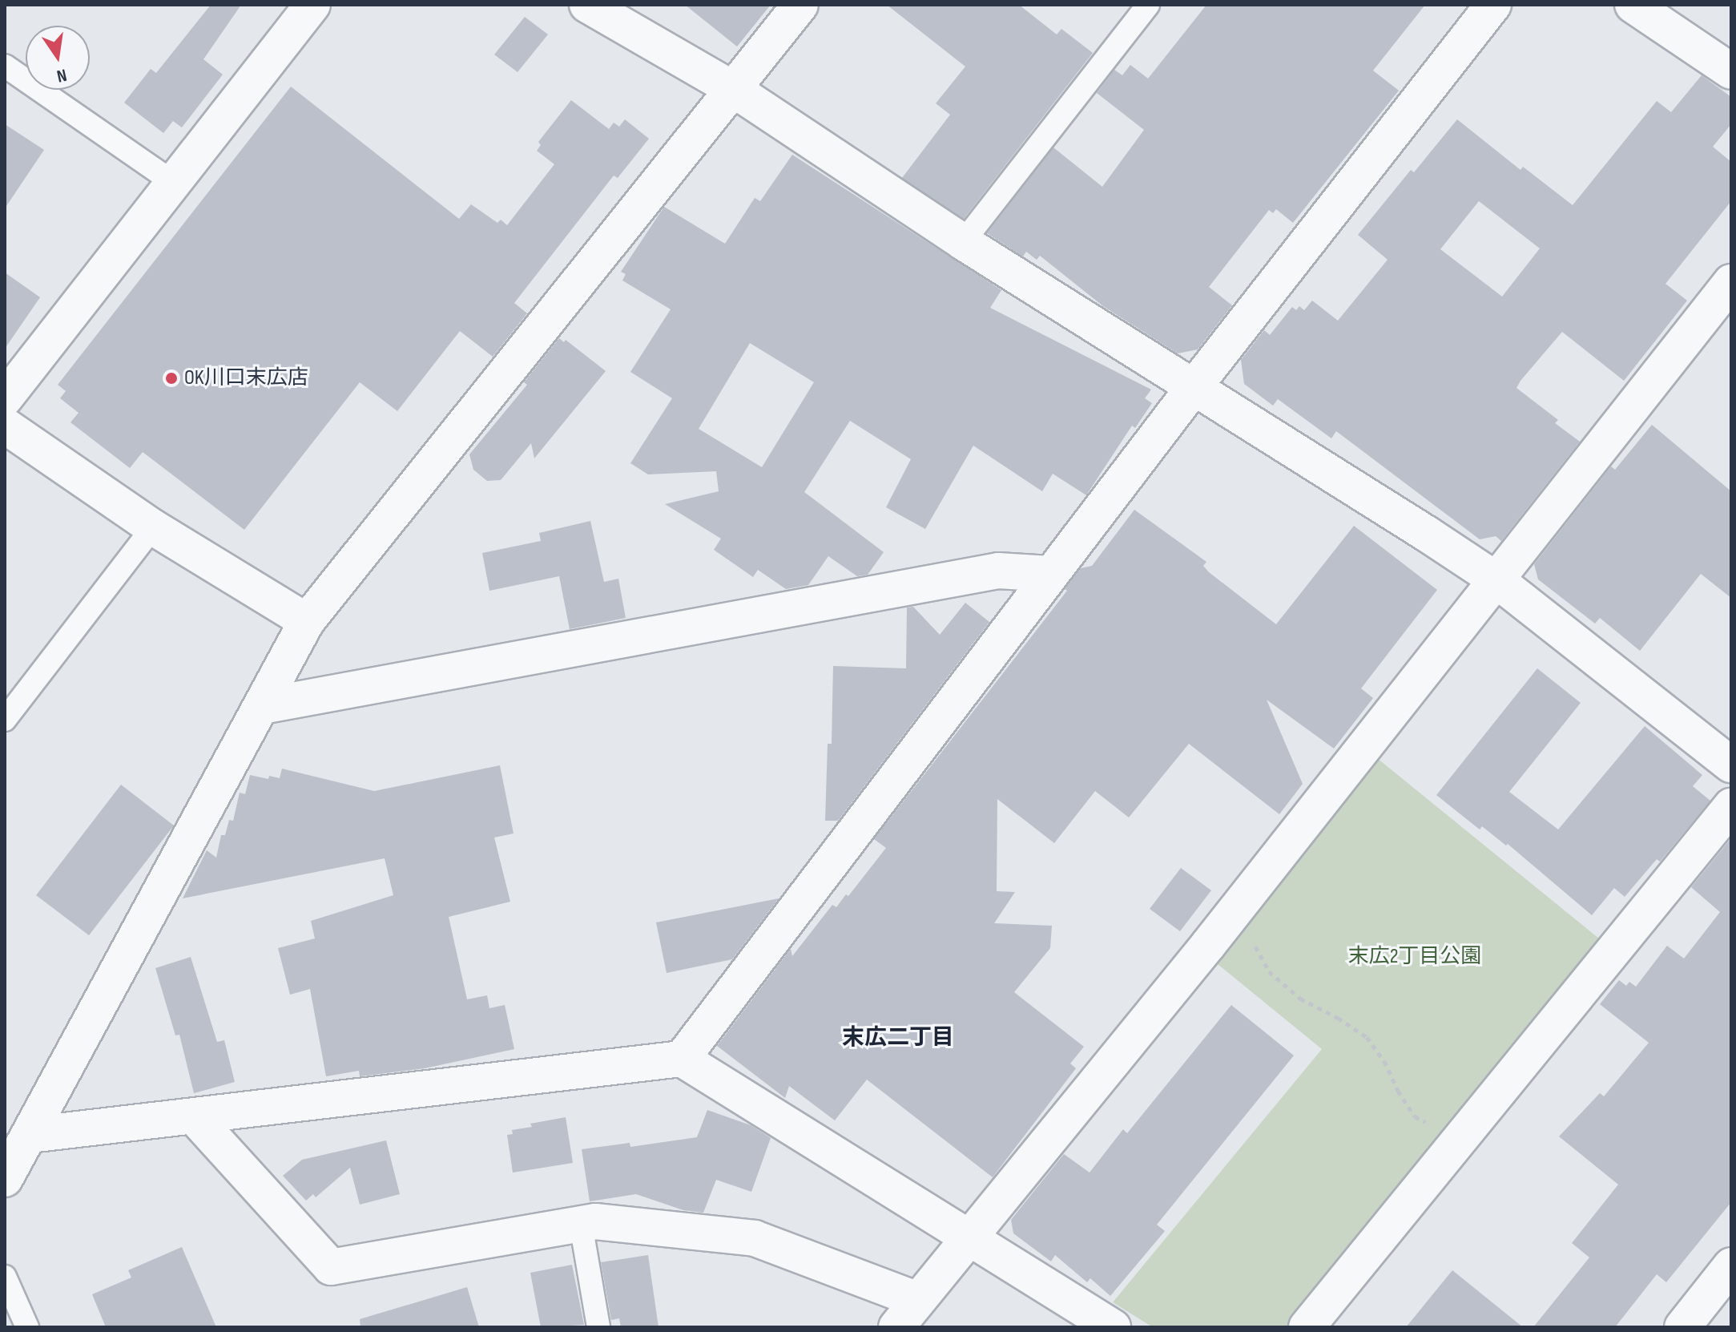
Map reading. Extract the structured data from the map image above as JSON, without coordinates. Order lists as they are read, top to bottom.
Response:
{
  "districts": ["末広二丁目"],
  "parks": ["末広2丁目公園"],
  "places": ["OK川口末広店"],
  "north": "bottom"
}
